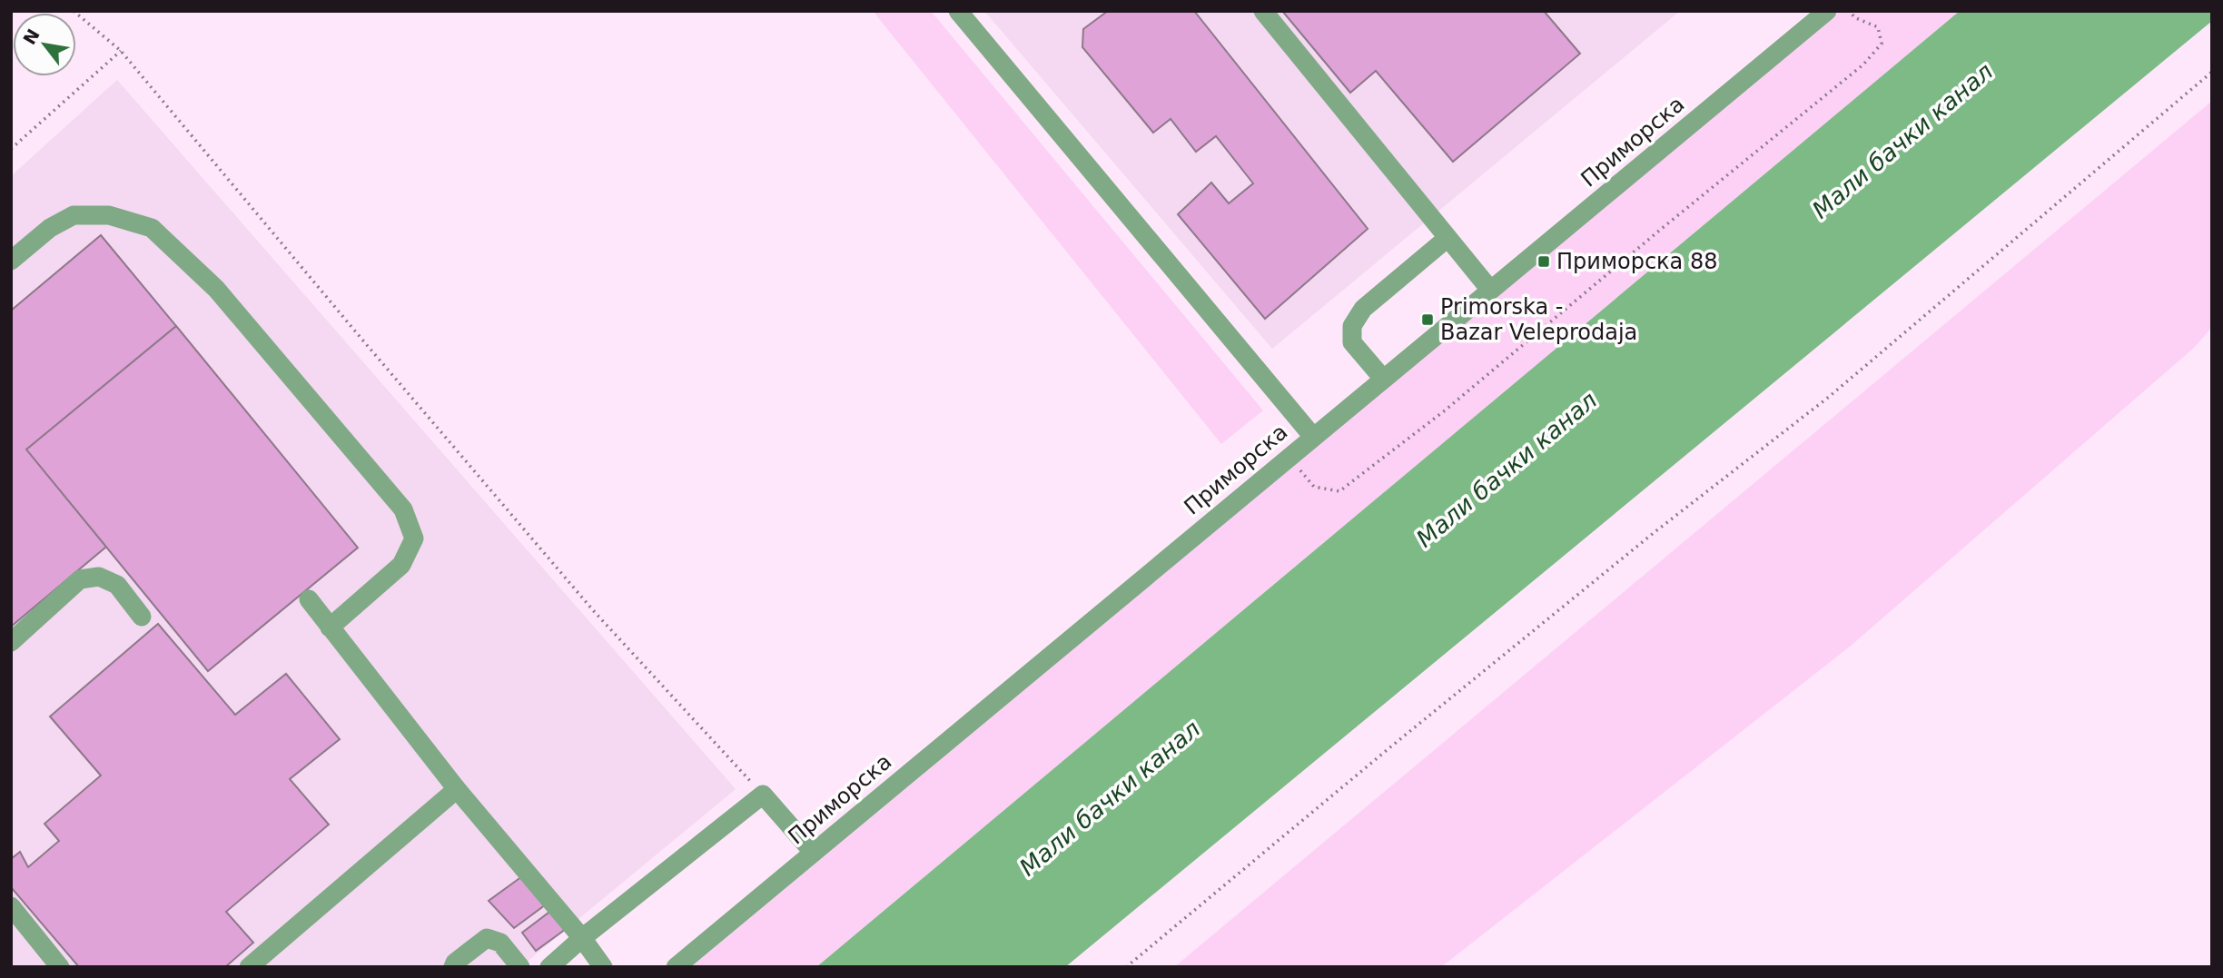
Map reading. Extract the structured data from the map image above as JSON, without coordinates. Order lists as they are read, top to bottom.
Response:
{
  "streets": {
    "street": ["Приморска"]
  },
  "water": ["Мали бачки канал"],
  "places": {
    "transit": ["Приморска 88", "Primorska - Bazar Veleprodaja"]
  },
  "north": "top left"
}
